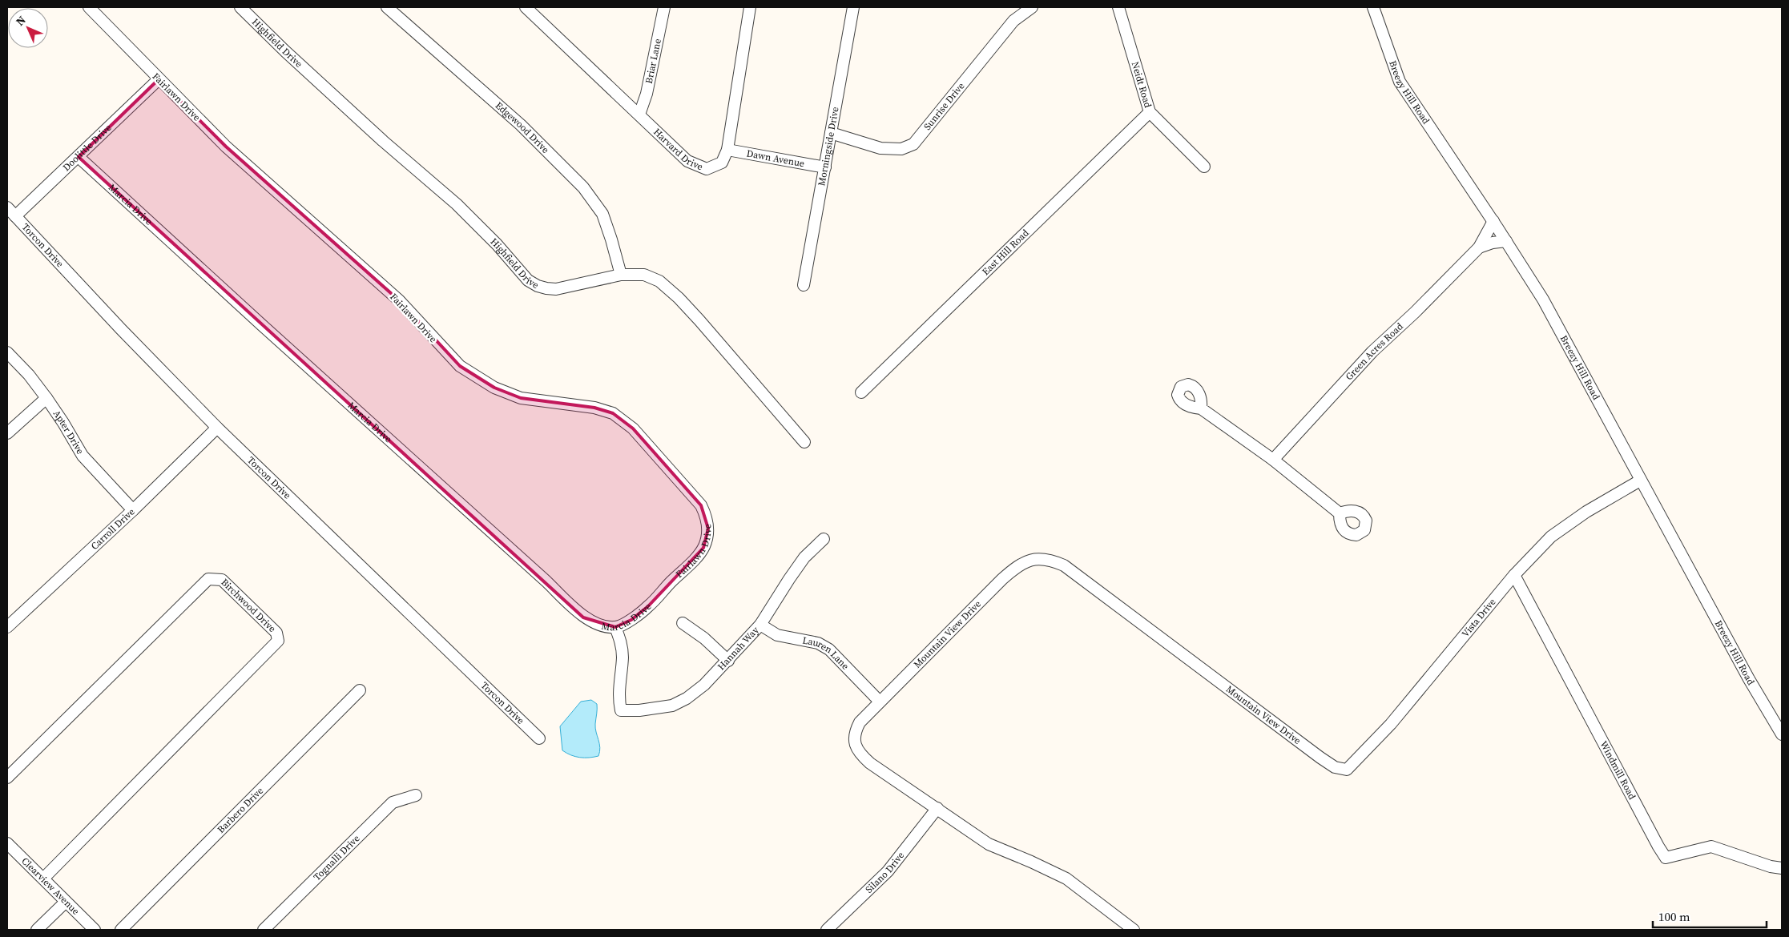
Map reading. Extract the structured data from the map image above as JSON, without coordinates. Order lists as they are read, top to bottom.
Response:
{
  "streets": {
    "street": [
      "Highfield Drive",
      "Briar Lane",
      "Neidt Road",
      "Breezy Hill Road",
      "Fairlawn Drive",
      "Sunrise Drive",
      "Edgewood Drive",
      "Morningside Drive",
      "Doolittle Drive",
      "Harvard Drive",
      "Dawn Avenue",
      "Marcia Drive",
      "Torcon Drive",
      "East Hill Road",
      "Green Acres Road",
      "Apter Drive",
      "Carroll Drive",
      "Birchwood Drive",
      "Vista Drive",
      "Mountain View Drive",
      "Hannah Way",
      "Lauren Lane",
      "Windmill Road",
      "Barbero Drive",
      "Tognalli Drive",
      "Silano Drive",
      "Clearview Avenue"
    ]
  },
  "crossings": [
    ["Highfield Drive", "Edgewood Drive"],
    ["Briar Lane", "Harvard Drive"],
    ["Neidt Road", "East Hill Road"],
    ["Breezy Hill Road", "Green Acres Road"],
    ["Breezy Hill Road", "Vista Drive"],
    ["Fairlawn Drive", "Doolittle Drive"],
    ["Fairlawn Drive", "Marcia Drive"],
    ["Sunrise Drive", "Morningside Drive"],
    ["Morningside Drive", "Dawn Avenue"],
    ["Doolittle Drive", "Marcia Drive"],
    ["Doolittle Drive", "Torcon Drive"],
    ["Harvard Drive", "Dawn Avenue"],
    ["Marcia Drive", "Hannah Way"],
    ["Torcon Drive", "Carroll Drive"],
    ["Apter Drive", "Carroll Drive"],
    ["Birchwood Drive", "Clearview Avenue"],
    ["Vista Drive", "Mountain View Drive"],
    ["Vista Drive", "Windmill Road"],
    ["Mountain View Drive", "Lauren Lane"],
    ["Mountain View Drive", "Silano Drive"],
    ["Hannah Way", "Lauren Lane"]
  ],
  "scale_bar": "100 m",
  "north": "top left"
}
